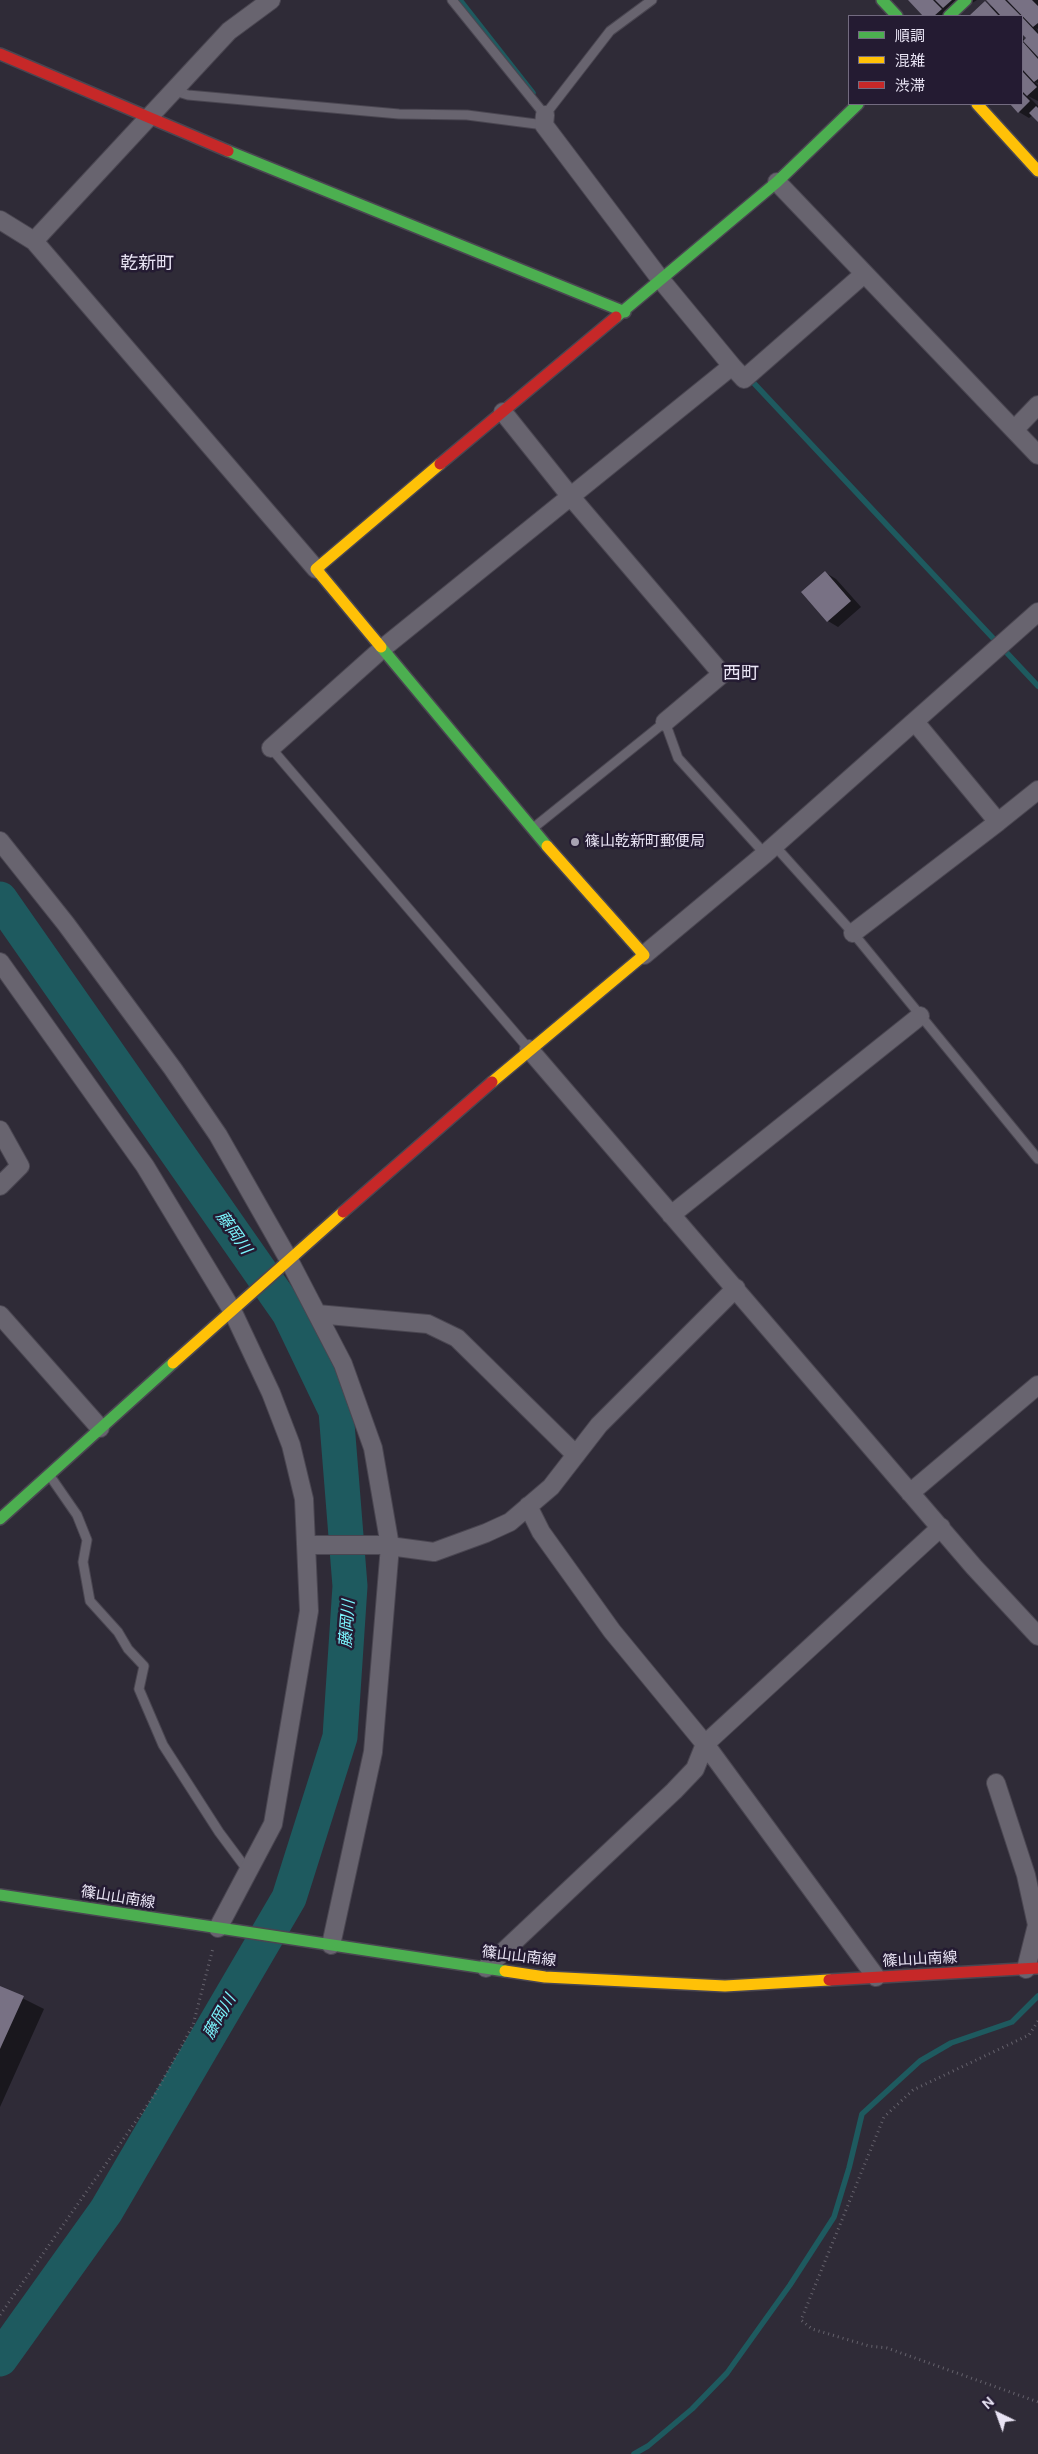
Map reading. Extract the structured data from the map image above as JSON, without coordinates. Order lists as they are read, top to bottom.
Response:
{
  "streets": {
    "street": ["篠山山南線"]
  },
  "districts": ["乾新町", "西町"],
  "water": ["藤岡川"],
  "places": ["篠山乾新町郵便局"],
  "legend": ["順調", "混雑", "渋滞"],
  "north": "top left"
}
